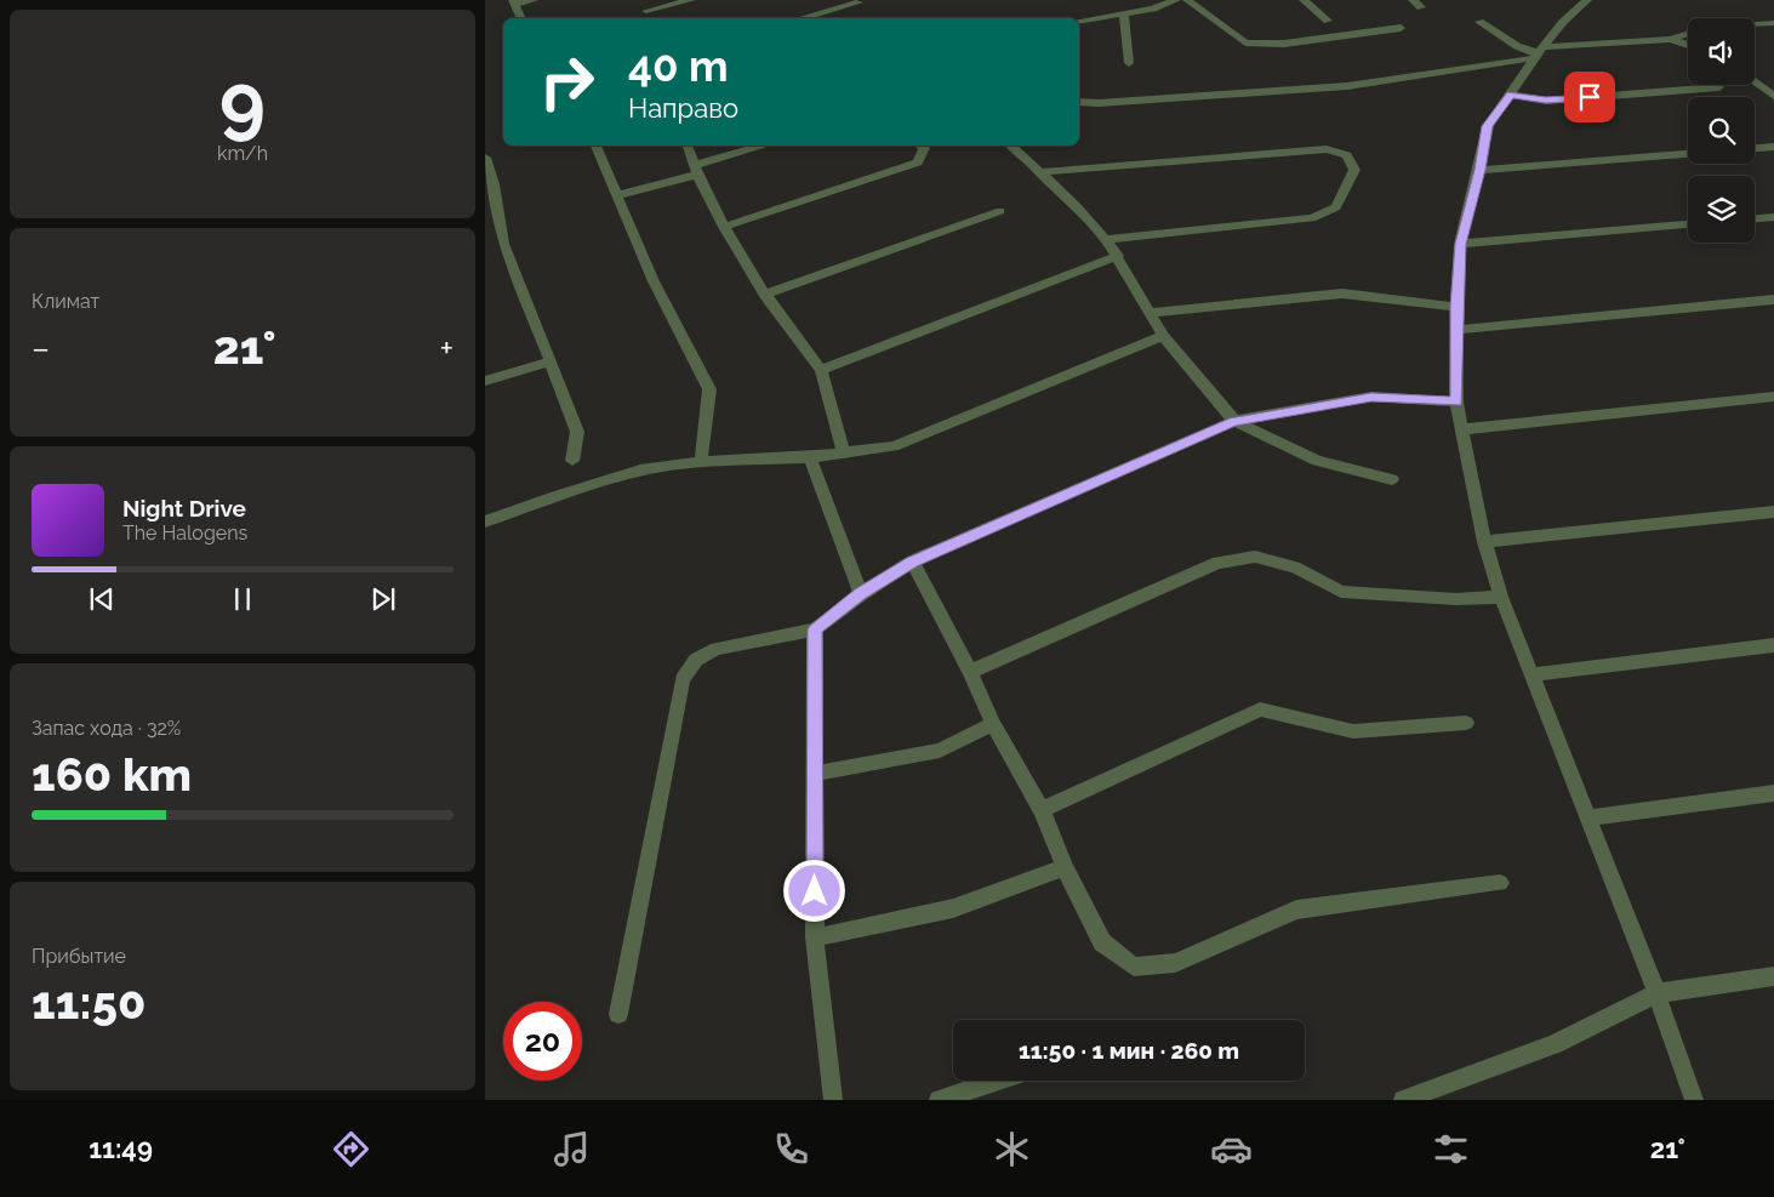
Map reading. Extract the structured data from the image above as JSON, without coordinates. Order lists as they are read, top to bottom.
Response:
{
  "page": {
    "tile": [
      ["9", "km/h"],
      "Климат",
      ["Запас хода · 32%", "160 km"],
      ["Прибытие", "11:50"]
    ],
    "turn": ["40 m", "Направо"],
    "heat": ["−", "21°", "+"],
    "song": ["Night Drive", "The Halogens"],
    "limit": "20",
    "trip": "11:50 · 1 мин · 260 m",
    "tabs": ["11:49", "21°"]
  }
}
